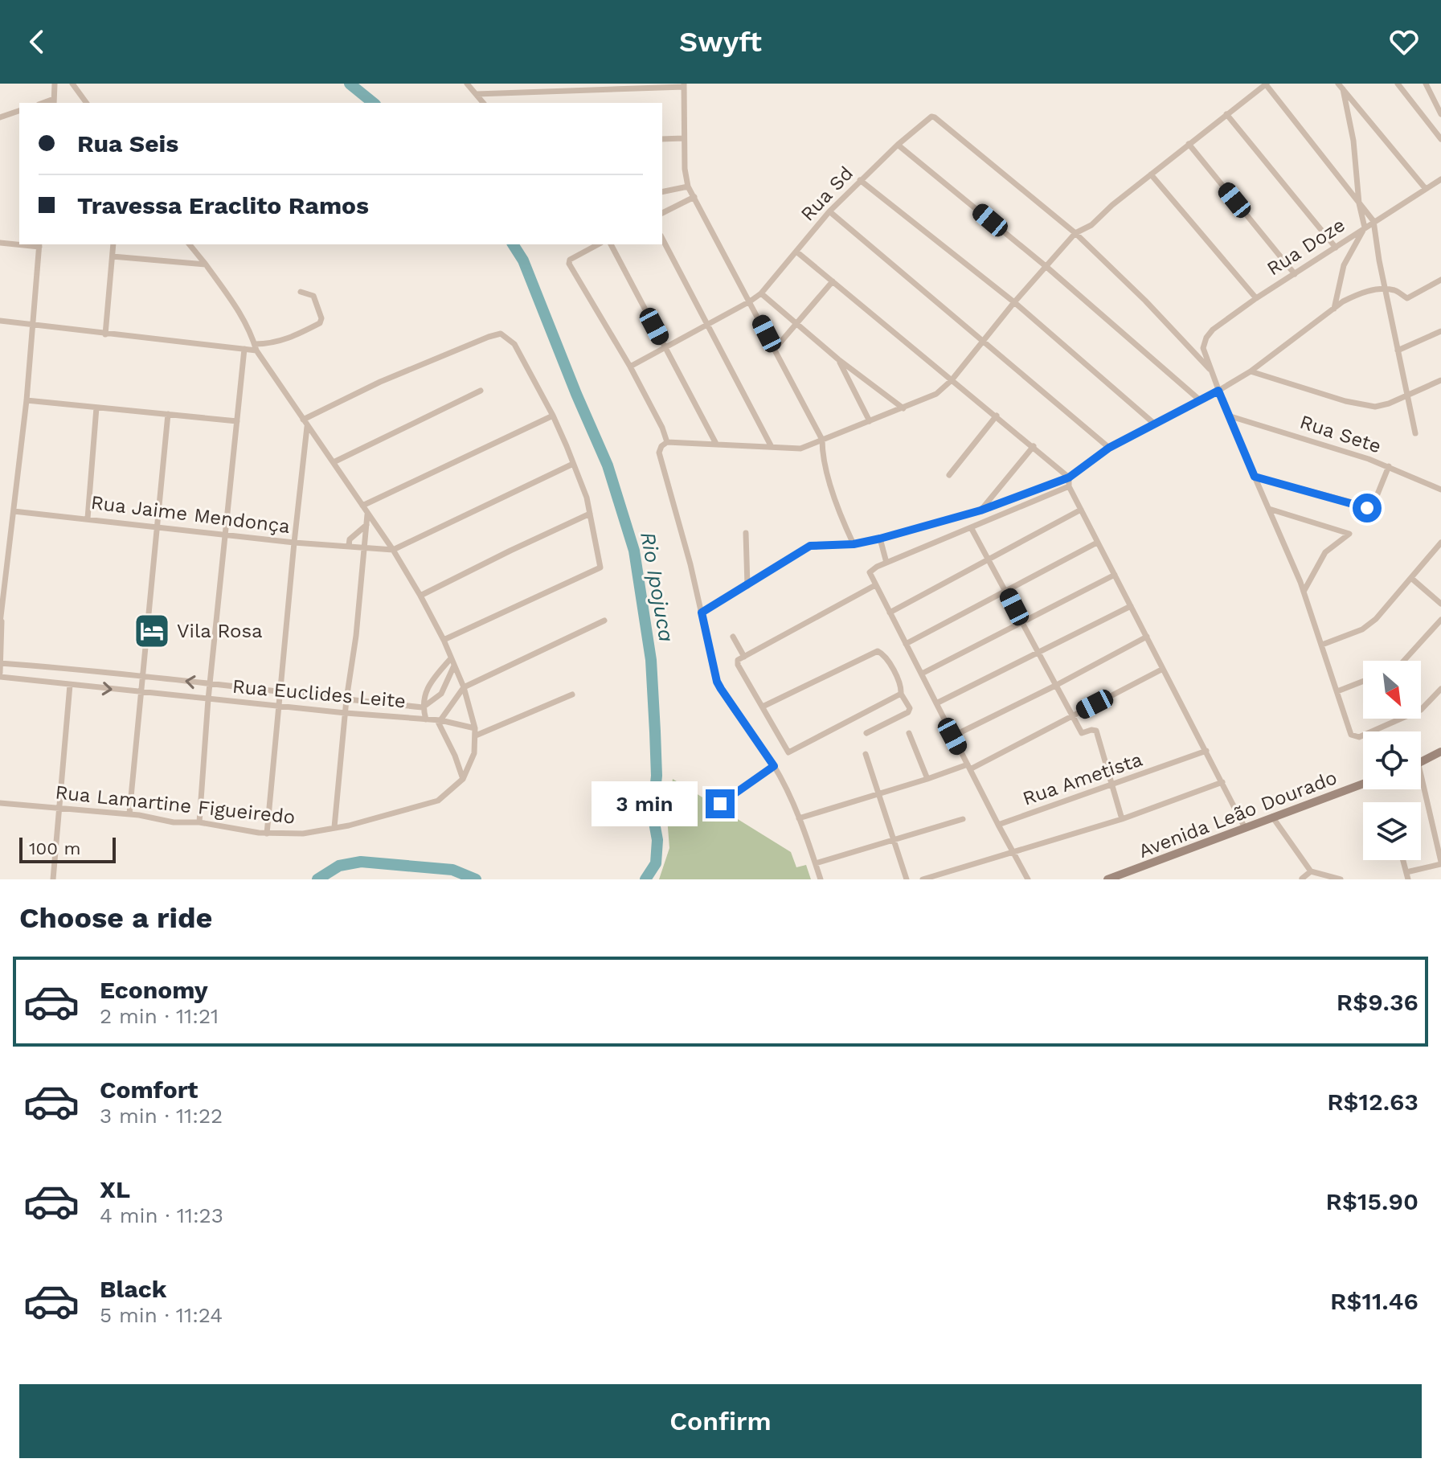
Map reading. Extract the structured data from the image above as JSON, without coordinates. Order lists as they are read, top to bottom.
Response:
{
  "streets": {
    "main road": ["Avenida Leão Dourado"],
    "street": [
      "Rua Sd",
      "Rua Doze",
      "Rua Sete",
      "Rua Jaime Mendonça",
      "Rua Euclides Leite",
      "Rua Ametista",
      "Rua Lamartine Figueiredo"
    ]
  },
  "water": ["Rio Ipojuca"],
  "places": {
    "hotel": ["Vila Rosa"]
  },
  "scale_bar": "100 m",
  "north": "bottom right",
  "page": {
    "header": "Swyft",
    "banner": ["Rua Seis", "Travessa Eraclito Ramos"],
    "bubble": "3 min",
    "scale": "100 m",
    "heading": "Choose a ride",
    "list": [
      {
        "name": "Economy",
        "note": "2 min · 11:21",
        "value": "R$9.36"
      },
      {
        "name": "Comfort",
        "note": "3 min · 11:22",
        "value": "R$12.63"
      },
      {
        "name": "XL",
        "note": "4 min · 11:23",
        "value": "R$15.90"
      },
      {
        "name": "Black",
        "note": "5 min · 11:24",
        "value": "R$11.46"
      }
    ],
    "buttons": "Confirm"
  }
}
